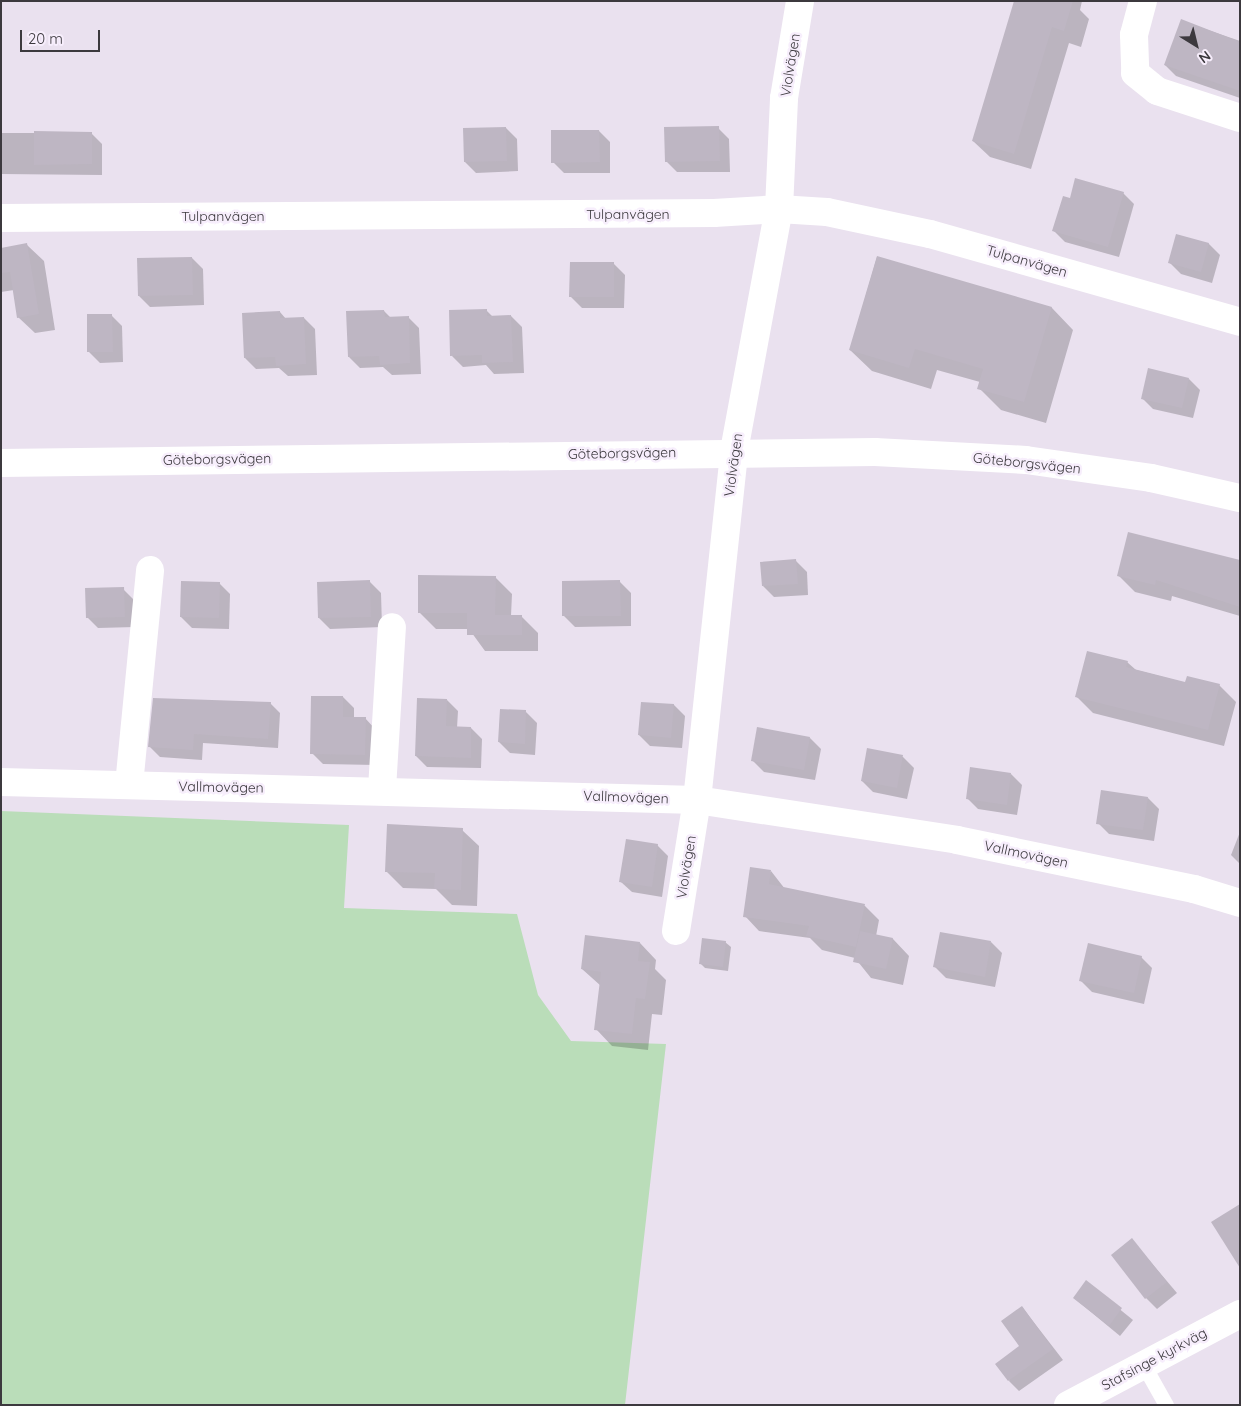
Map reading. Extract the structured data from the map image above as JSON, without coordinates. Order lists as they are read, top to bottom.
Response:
{
  "streets": {
    "street": [
      "Violvägen",
      "Tulpanvägen",
      "Göteborgsvägen",
      "Vallmovägen",
      "Stafsinge kyrkväg"
    ]
  },
  "crossings": [
    ["Violvägen", "Tulpanvägen"],
    ["Violvägen", "Göteborgsvägen"],
    ["Violvägen", "Vallmovägen"]
  ],
  "scale_bar": "20 m",
  "north": "bottom right"
}
